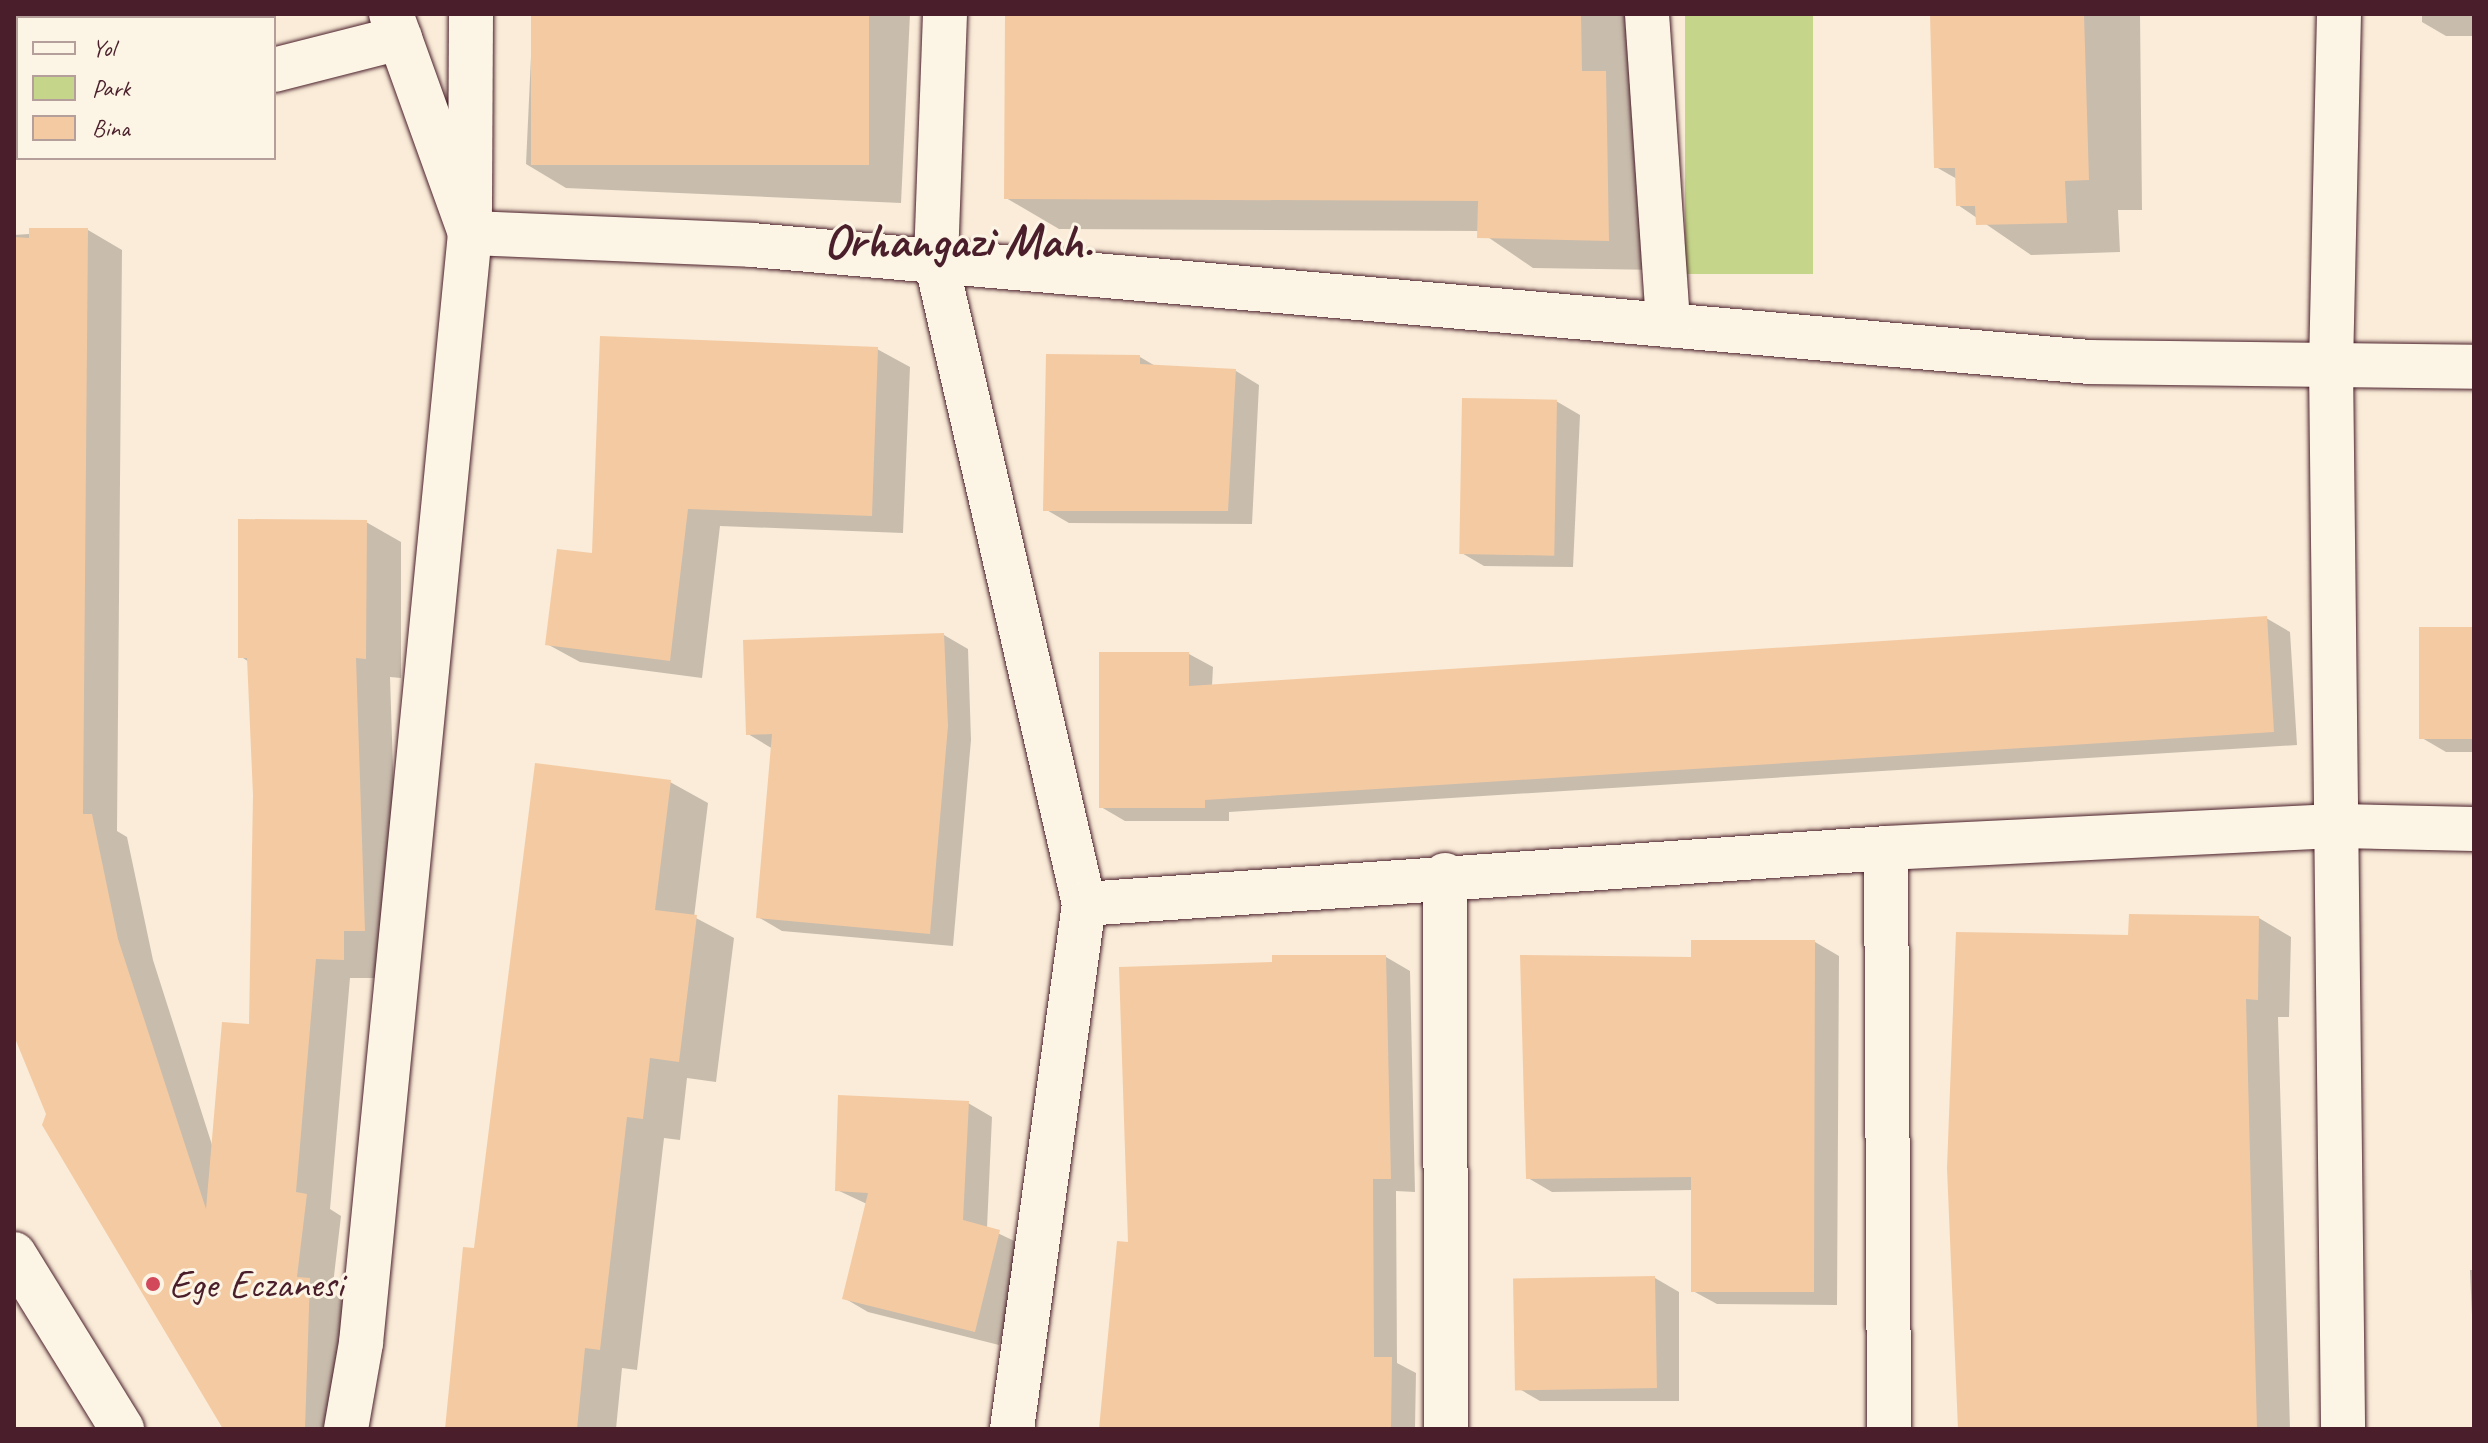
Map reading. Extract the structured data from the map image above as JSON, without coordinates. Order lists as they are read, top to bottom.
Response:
{
  "districts": ["Orhangazi Mah."],
  "places": ["Ege Eczanesi"],
  "legend": ["Yol", "Park", "Bina"]
}
